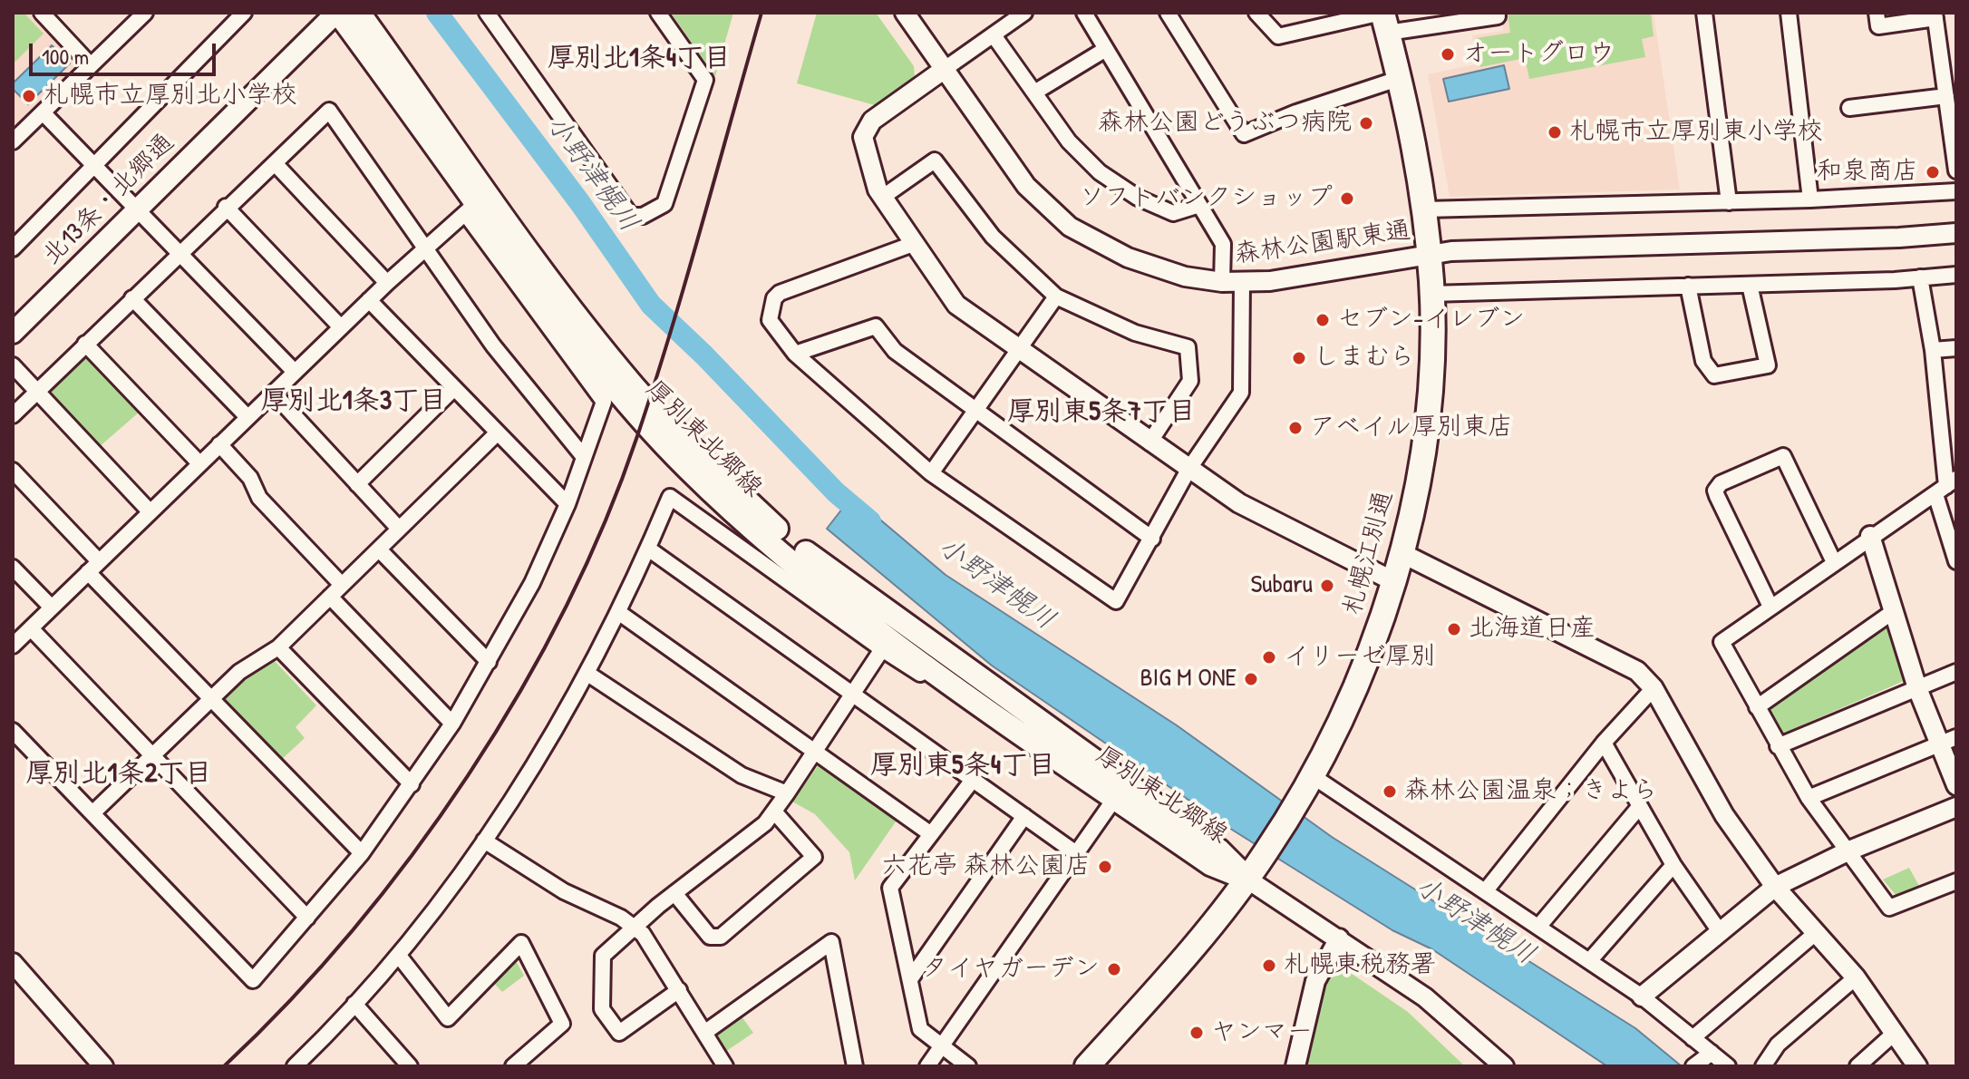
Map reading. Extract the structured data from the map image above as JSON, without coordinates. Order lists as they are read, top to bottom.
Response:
{
  "streets": {
    "highway": ["札幌江別通"],
    "main road": ["北13条・北郷通", "厚別東北郷線"],
    "street": ["森林公園駅東通"]
  },
  "crossings": [
    ["北13条・北郷通", "厚別東北郷線"],
    ["森林公園駅東通", "札幌江別通"],
    ["厚別東北郷線", "札幌江別通"]
  ],
  "districts": [
    "厚別北1条4丁目",
    "厚別北1条3丁目",
    "厚別東5条7丁目",
    "厚別東5条4丁目",
    "厚別北1条2丁目"
  ],
  "water": ["小野津幌川"],
  "places": [
    "オートグロウ",
    "札幌市立厚別北小学校",
    "森林公園どうぶつ病院",
    "札幌市立厚別東小学校",
    "和泉商店",
    "ソフトバンクショップ",
    "セブン-イレブン",
    "しまむら",
    "アベイル厚別東店",
    "Subaru",
    "北海道日産",
    "イリーゼ厚別",
    "BIG M ONE",
    "森林公園温泉；きよら",
    "六花亭 森林公園店",
    "札幌東税務署",
    "タイヤガーデン",
    "ヤンマー"
  ],
  "scale_bar": "100 m"
}
